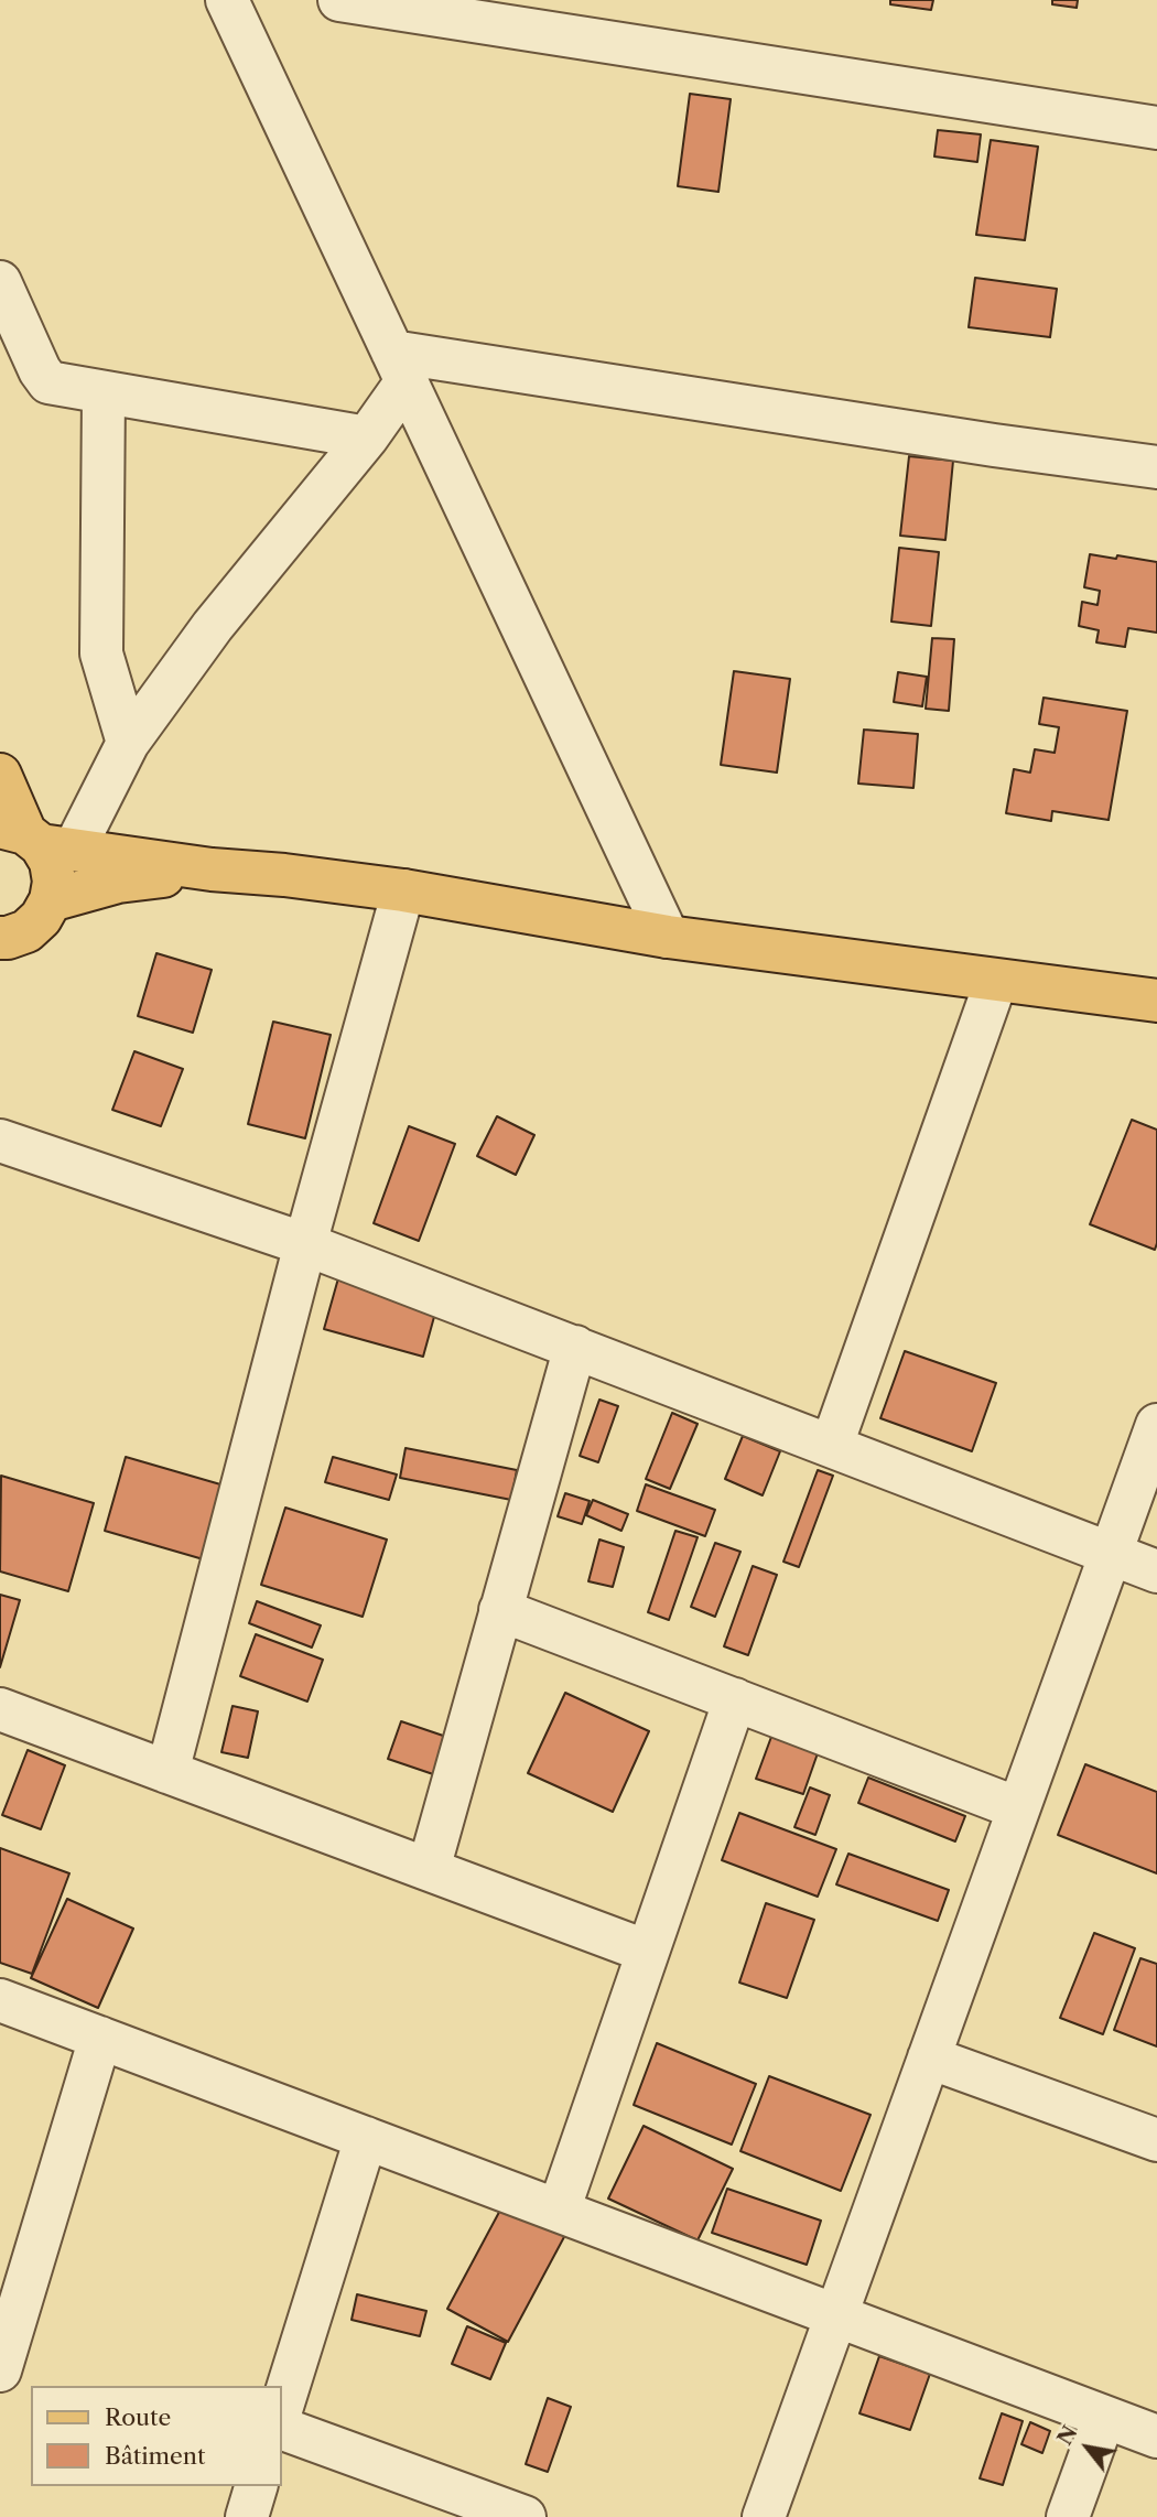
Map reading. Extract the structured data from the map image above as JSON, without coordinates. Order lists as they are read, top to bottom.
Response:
{
  "legend": ["Route", "Bâtiment"],
  "north": "top left"
}
